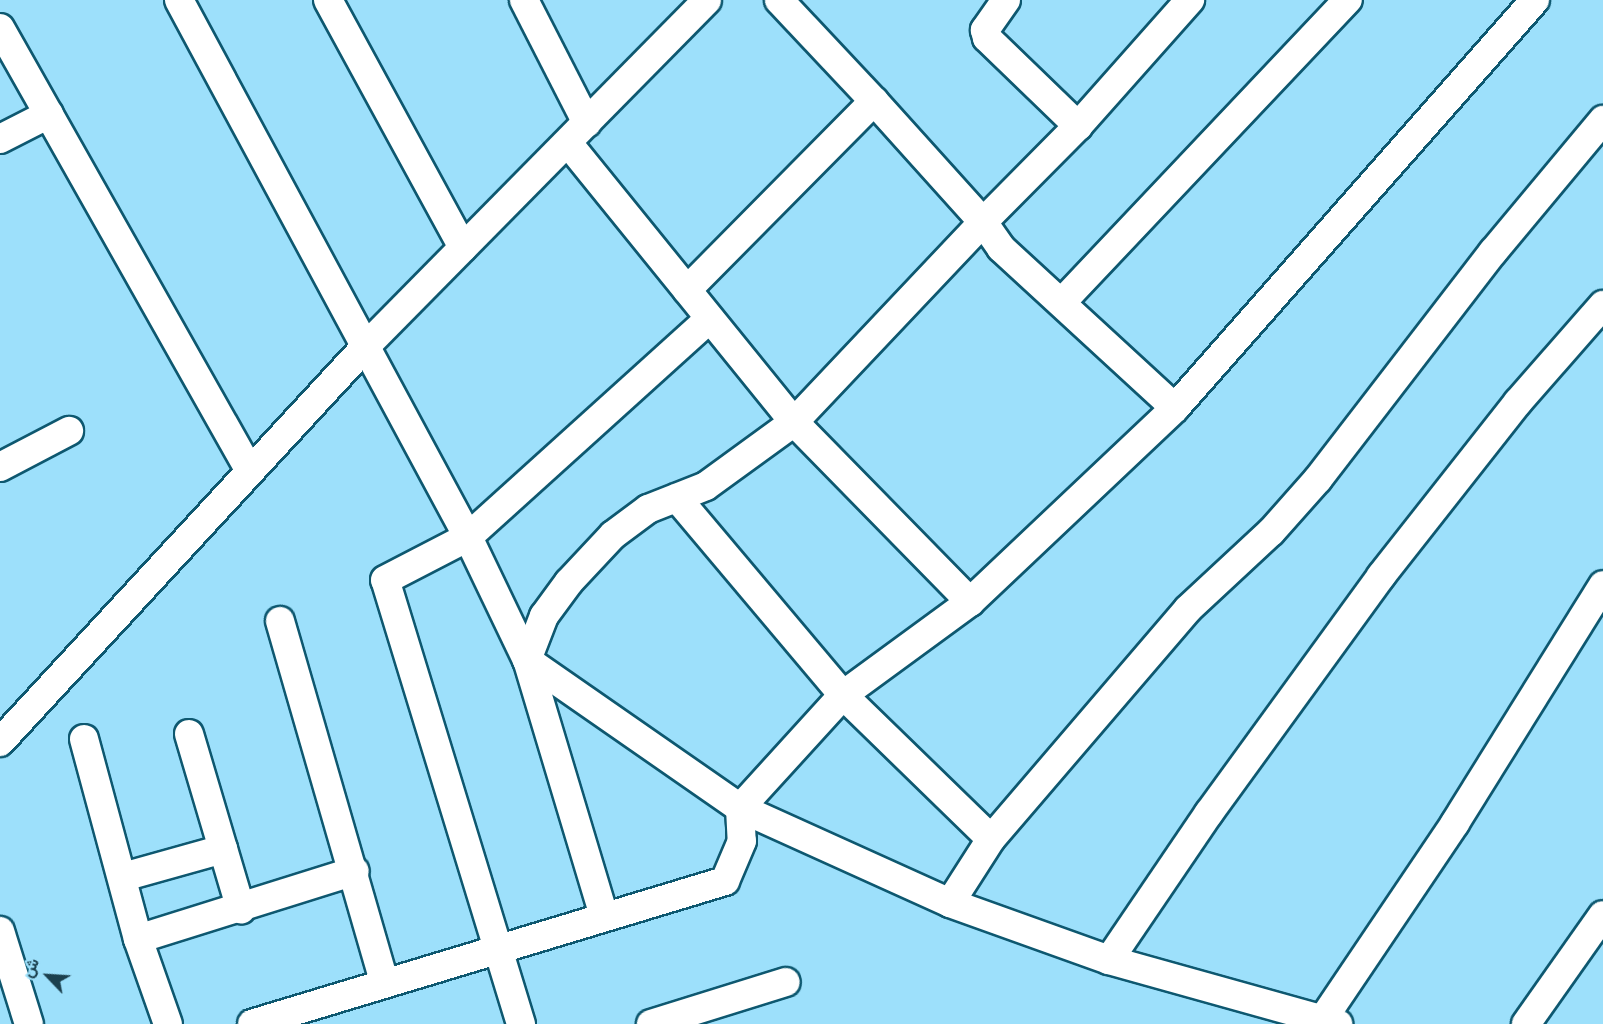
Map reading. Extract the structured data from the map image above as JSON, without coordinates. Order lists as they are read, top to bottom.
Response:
{
  "north": "top left"
}
